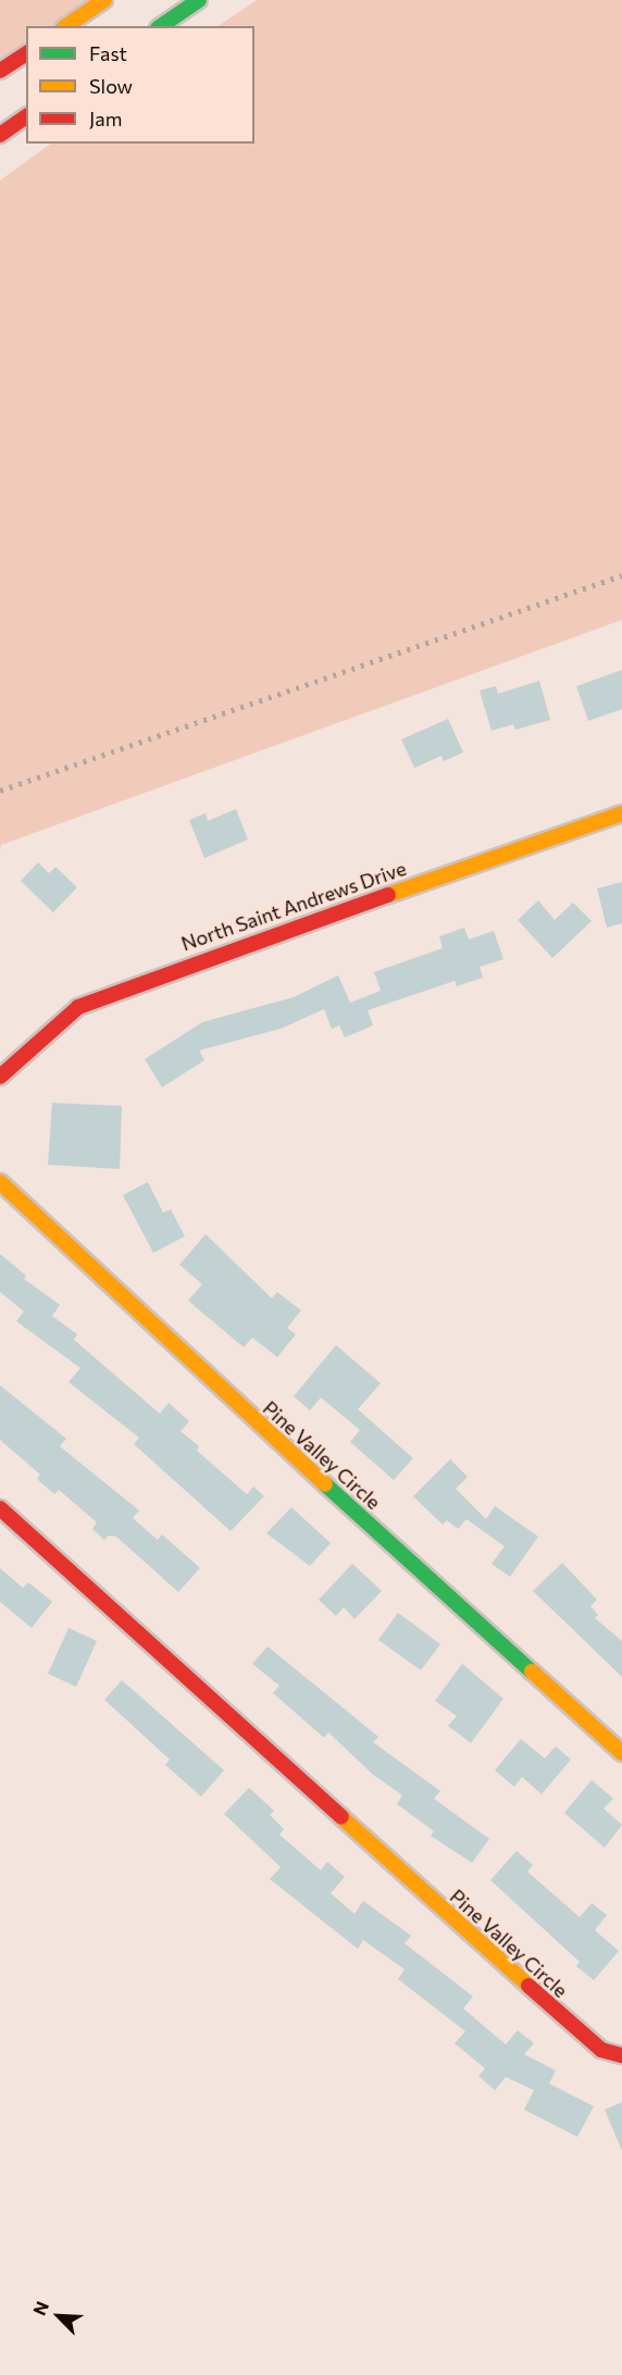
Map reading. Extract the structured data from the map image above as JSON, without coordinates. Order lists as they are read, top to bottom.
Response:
{
  "streets": {
    "street": ["North Saint Andrews Drive", "Pine Valley Circle"]
  },
  "legend": ["Fast", "Slow", "Jam"],
  "north": "top left"
}
